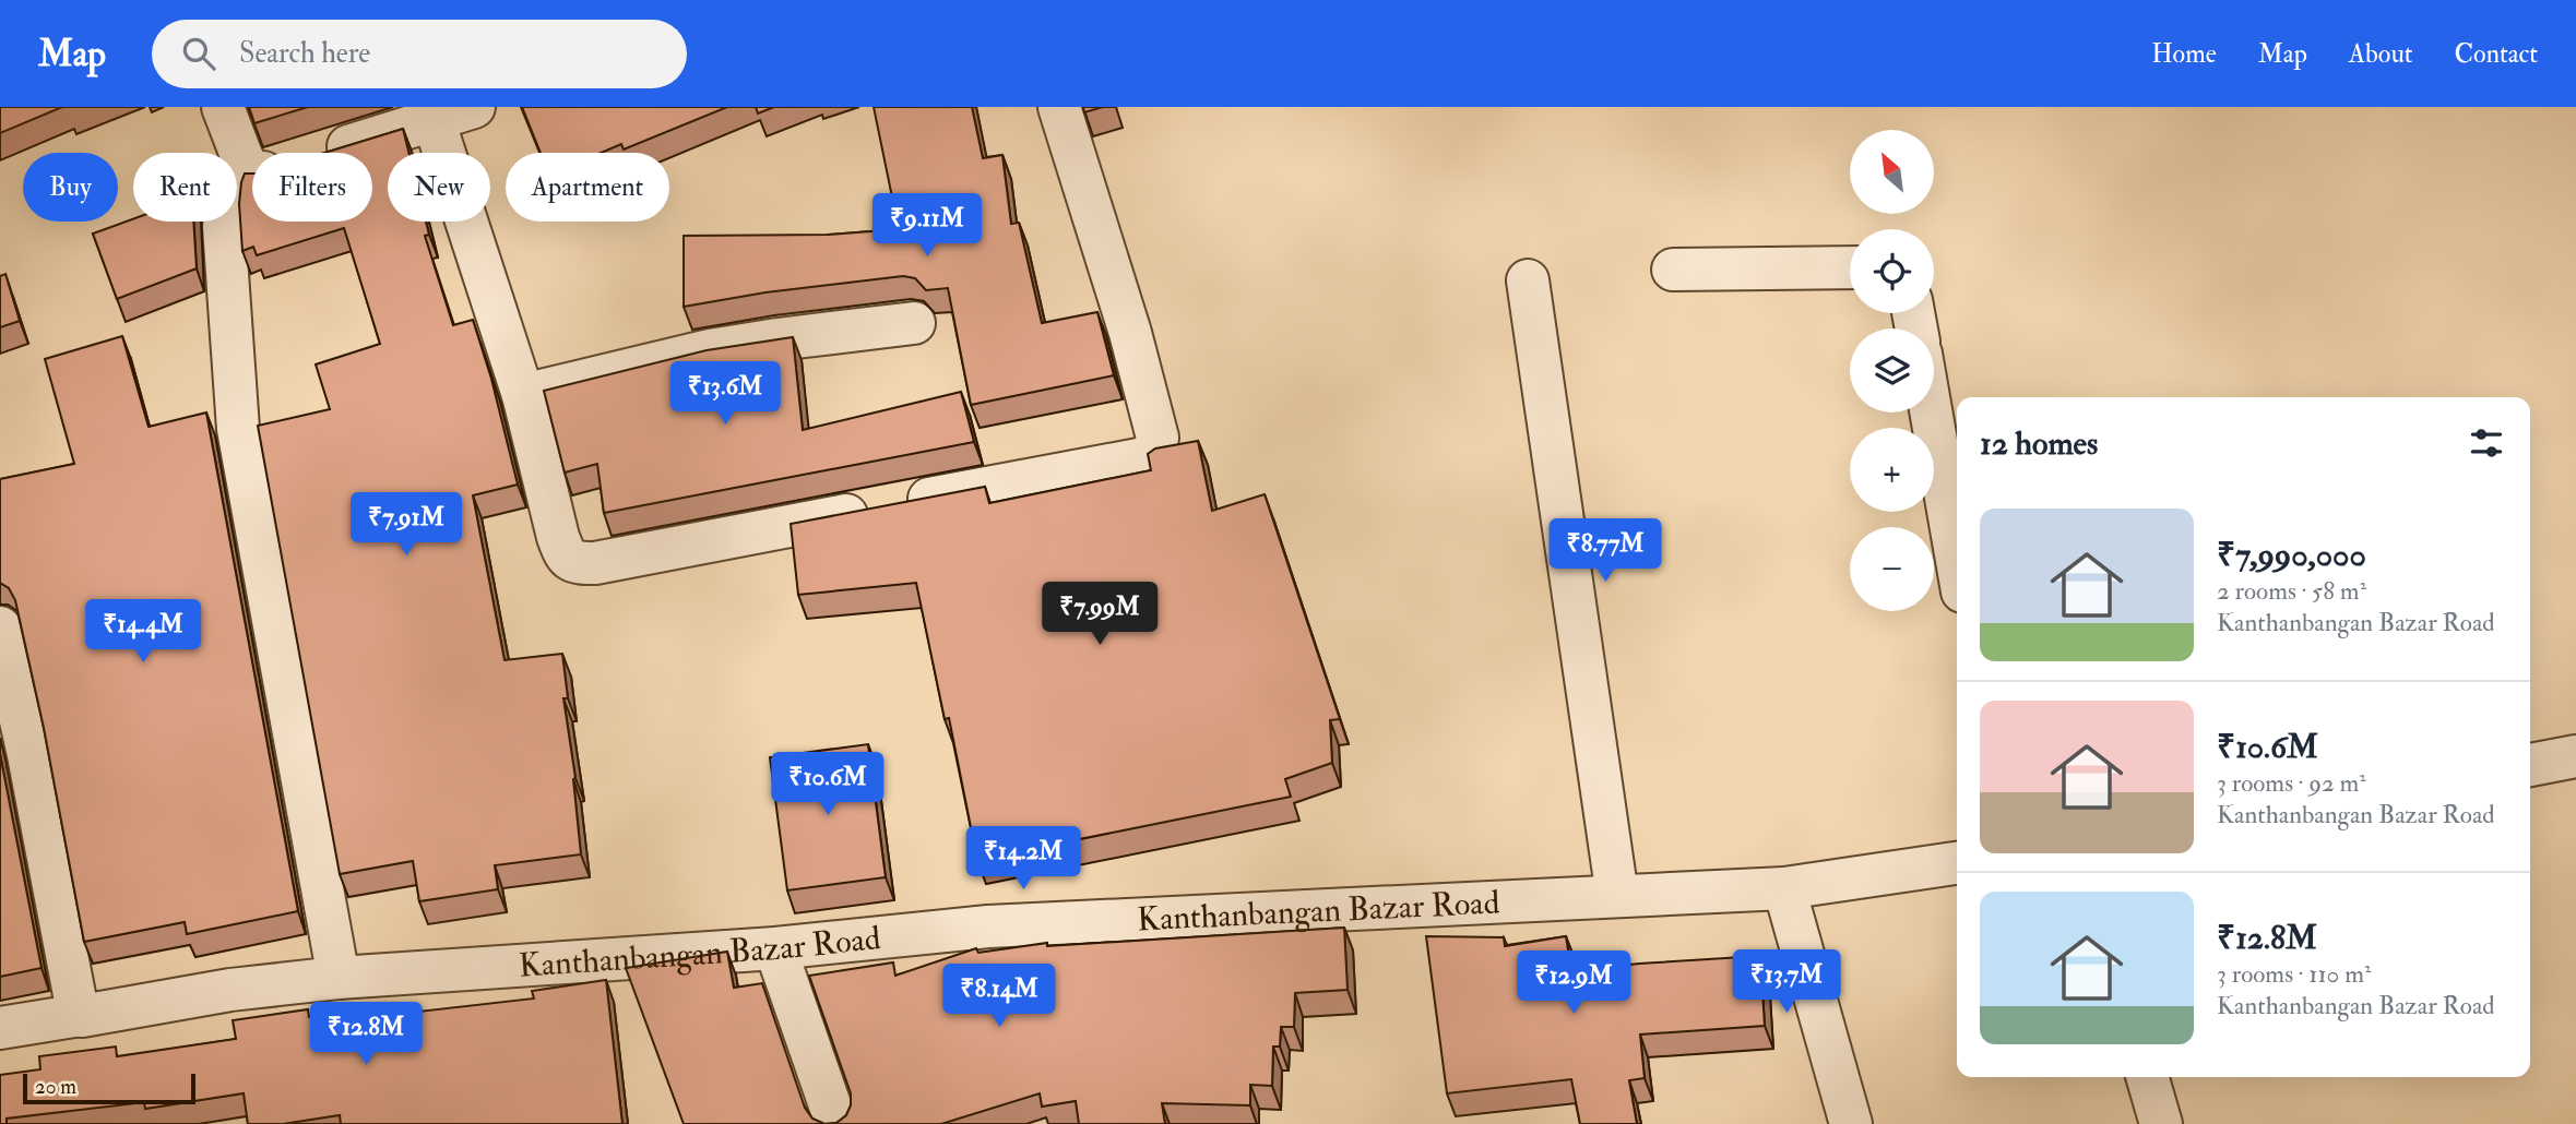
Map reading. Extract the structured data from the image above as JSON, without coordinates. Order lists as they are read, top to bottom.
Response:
{
  "streets": {
    "street": ["Kanthanbangan Bazar Road"]
  },
  "scale_bar": "20 m",
  "north": "top left",
  "page": {
    "header": "Map",
    "search": "Search here",
    "nav": [
      "Home",
      "Map",
      "About",
      "Contact"
    ],
    "map_buttons": ["+", "−"],
    "chip": [
      "Buy",
      "Rent",
      "Filters",
      "New",
      "Apartment"
    ],
    "price": [
      "₹9.11M",
      "₹13.6M",
      "₹7.91M",
      "₹8.77M",
      "₹7.99M",
      "₹14.4M",
      "₹10.6M",
      "₹14.2M",
      "₹13.7M",
      "₹12.9M",
      "₹8.14M",
      "₹12.8M"
    ],
    "heading": "12 homes",
    "list": [
      {
        "name": "₹7,990,000",
        "note": "2 rooms · 58 m² · Kanthanbangan Bazar Road"
      },
      {
        "name": "₹10.6M",
        "note": "3 rooms · 92 m² · Kanthanbangan Bazar Road"
      },
      {
        "name": "₹12.8M",
        "note": "3 rooms · 110 m² · Kanthanbangan Bazar Road"
      }
    ],
    "scale": "20 m"
  }
}
